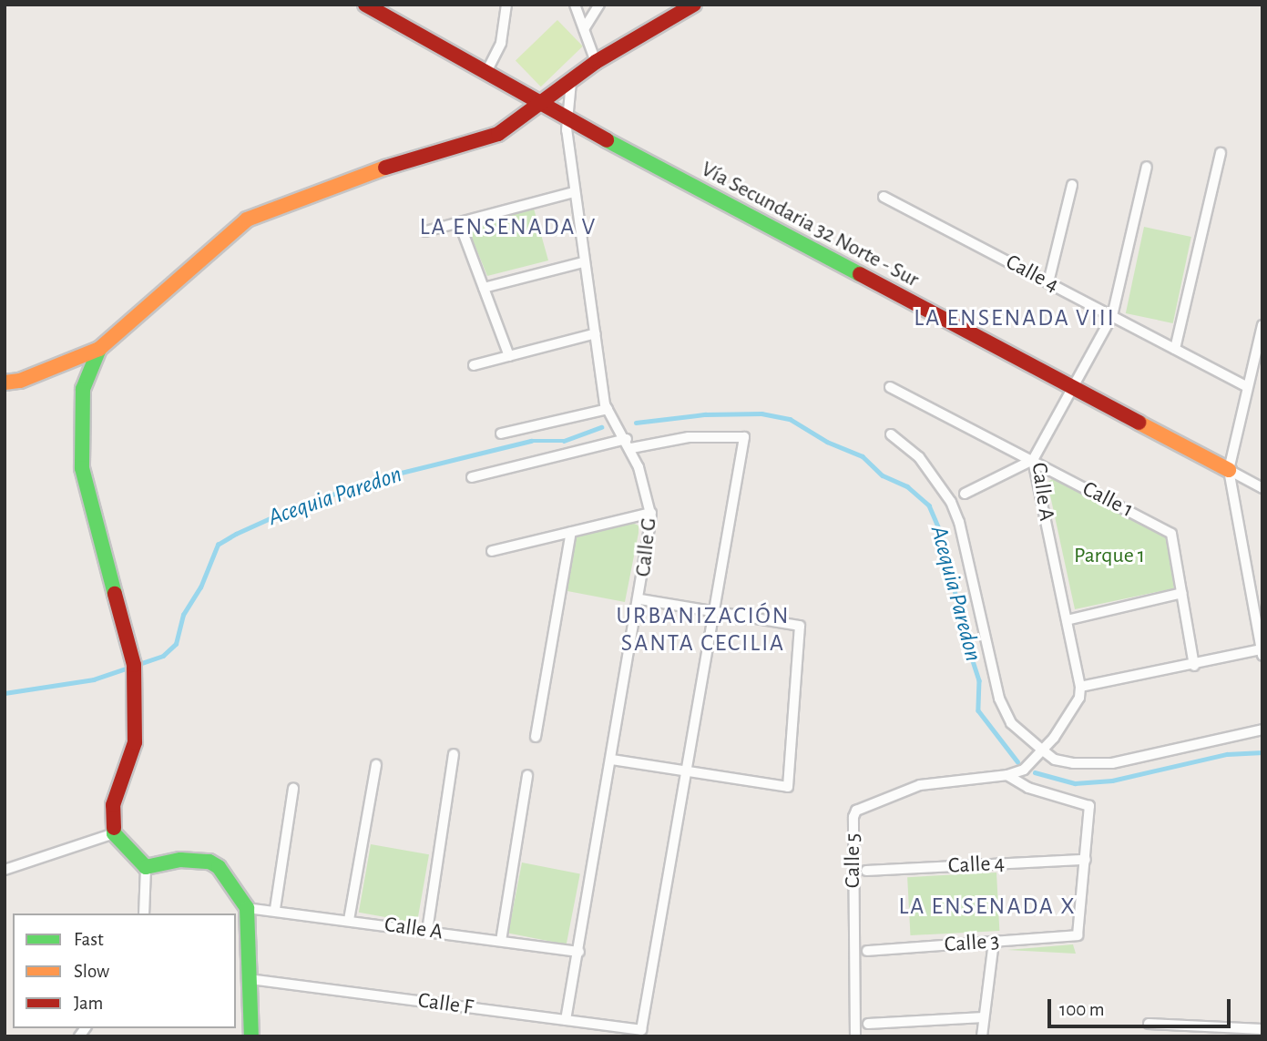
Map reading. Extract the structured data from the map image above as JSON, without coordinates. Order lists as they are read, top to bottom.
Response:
{
  "streets": {
    "street": [
      "Vía Secundaria 32 Norte - Sur",
      "Calle 4",
      "Calle A",
      "Calle 1",
      "Calle G",
      "Calle 5",
      "Calle 3",
      "Calle F"
    ]
  },
  "crossings": [
    ["Vía Secundaria 32 Norte - Sur", "Calle A"],
    ["Vía Secundaria 32 Norte - Sur", "Calle G"],
    ["Calle 4", "Calle A"],
    ["Calle 4", "Calle 3"],
    ["Calle A", "Calle 1"],
    ["Calle A", "Calle G"],
    ["Calle G", "Calle F"]
  ],
  "districts": [
    "LA ENSENADA V",
    "LA ENSENADA VIII",
    "URBANIZACIÓN SANTA CECILIA",
    "LA ENSENADA X"
  ],
  "water": ["Acequia Paredon"],
  "parks": ["Parque 1"],
  "legend": ["Fast", "Slow", "Jam"],
  "scale_bar": "100 m"
}
